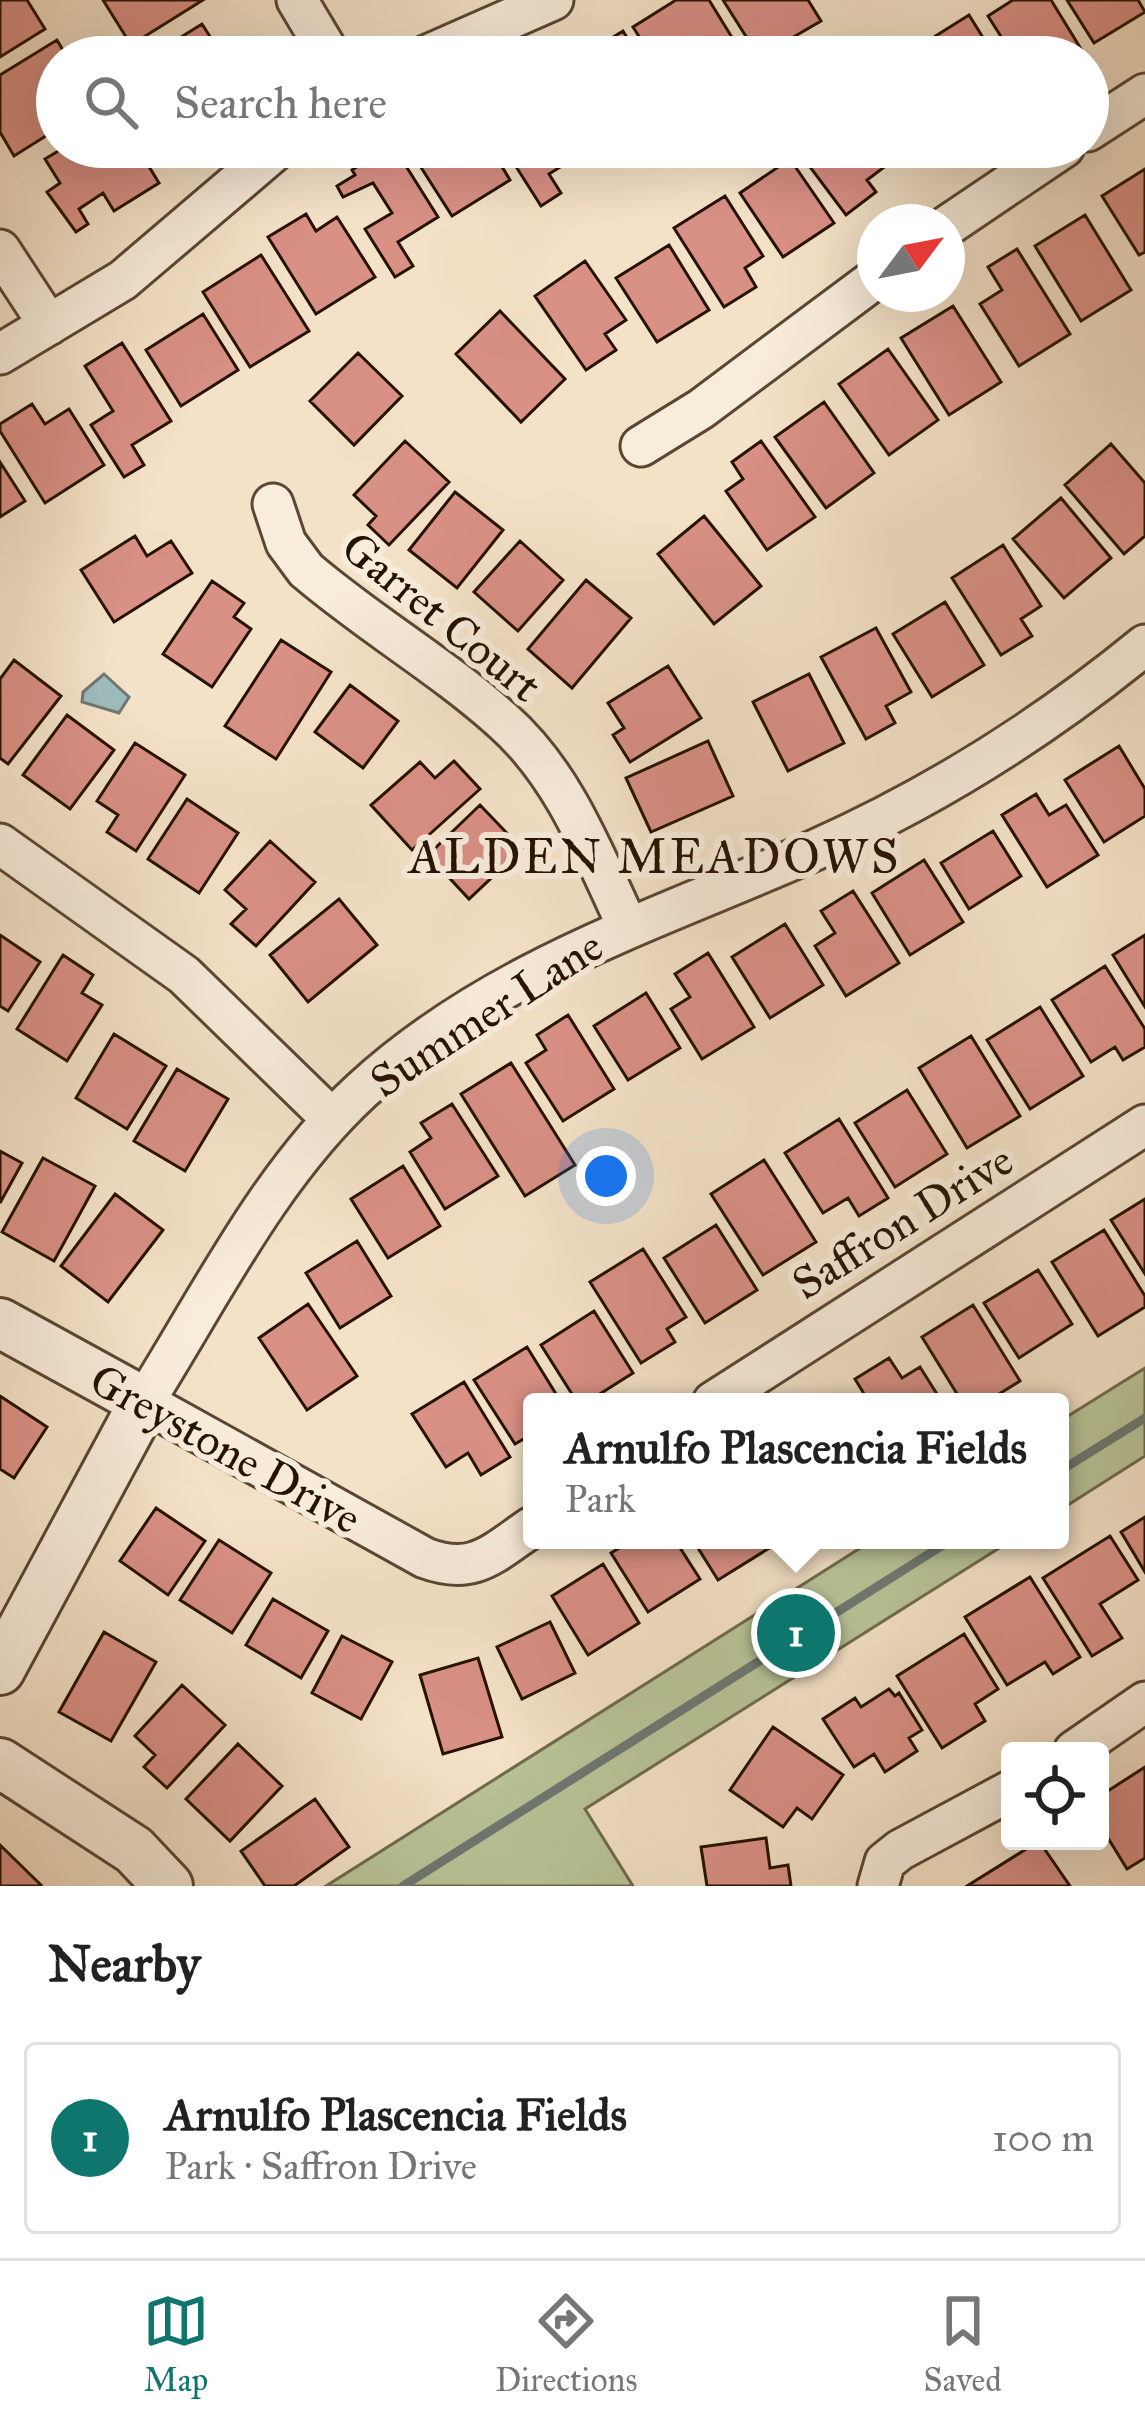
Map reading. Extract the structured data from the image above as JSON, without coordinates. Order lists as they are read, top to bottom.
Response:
{
  "streets": {
    "street": [
      "Garret Court",
      "Summer Lane",
      "Saffron Drive",
      "Greystone Drive"
    ]
  },
  "crossings": [
    ["Garret Court", "Summer Lane"],
    ["Summer Lane", "Greystone Drive"]
  ],
  "districts": ["ALDEN MEADOWS"],
  "north": "top right",
  "page": {
    "search": "Search here",
    "popup": ["Arnulfo Plascencia Fields", "Park"],
    "pins": "1",
    "heading": "Nearby",
    "list": [
      {
        "mark": "1",
        "name": "Arnulfo Plascencia Fields",
        "note": "Park · Saffron Drive",
        "value": "100 m"
      }
    ],
    "nav": ["Map", "Directions", "Saved"]
  }
}
